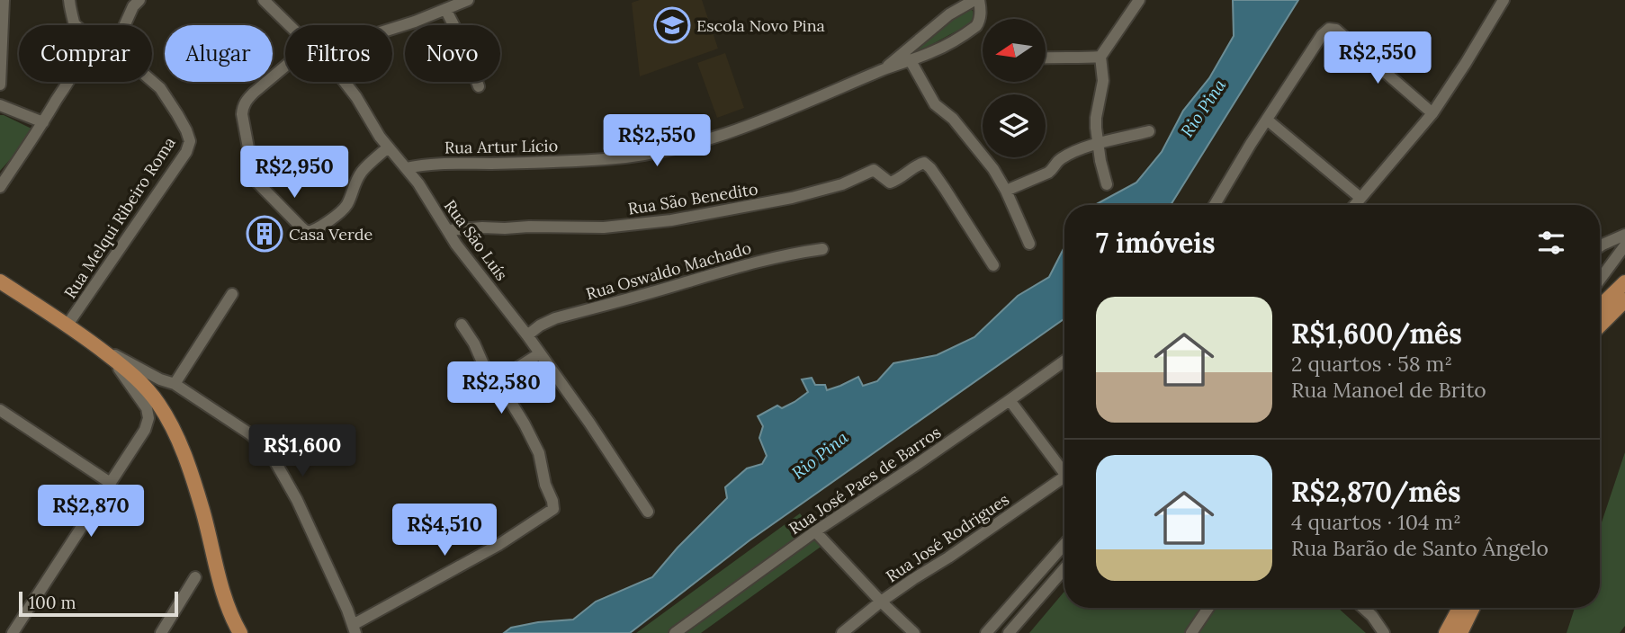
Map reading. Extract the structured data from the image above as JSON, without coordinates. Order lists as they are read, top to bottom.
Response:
{
  "streets": {
    "street": [
      "Rua Artur Lício",
      "Rua São Benedito",
      "Rua Melqui Ribeiro Roma",
      "Rua São Luís",
      "Rua Oswaldo Machado",
      "Rua José Paes de Barros",
      "Rua José Rodrigues"
    ]
  },
  "crossings": [
    ["Rua Artur Lício", "Rua São Luís"],
    ["Rua São Benedito", "Rua São Luís"],
    ["Rua São Luís", "Rua Oswaldo Machado"]
  ],
  "water": ["Rio Pina"],
  "places": {
    "school or university": ["Escola Novo Pina"],
    "building": ["Casa Verde"]
  },
  "scale_bar": "100 m",
  "north": "left",
  "page": {
    "chip": [
      "Comprar",
      "Alugar",
      "Filtros",
      "Novo"
    ],
    "price": [
      "R$2,550",
      "R$2,550",
      "R$2,950",
      "R$2,580",
      "R$1,600",
      "R$2,870",
      "R$4,510"
    ],
    "heading": "7 imóveis",
    "list": [
      {
        "name": "R$1,600/mês",
        "note": "2 quartos · 58 m² · Rua Manoel de Brito"
      },
      {
        "name": "R$2,870/mês",
        "note": "4 quartos · 104 m² · Rua Barão de Santo Ângelo"
      }
    ],
    "scale": "100 m"
  }
}
